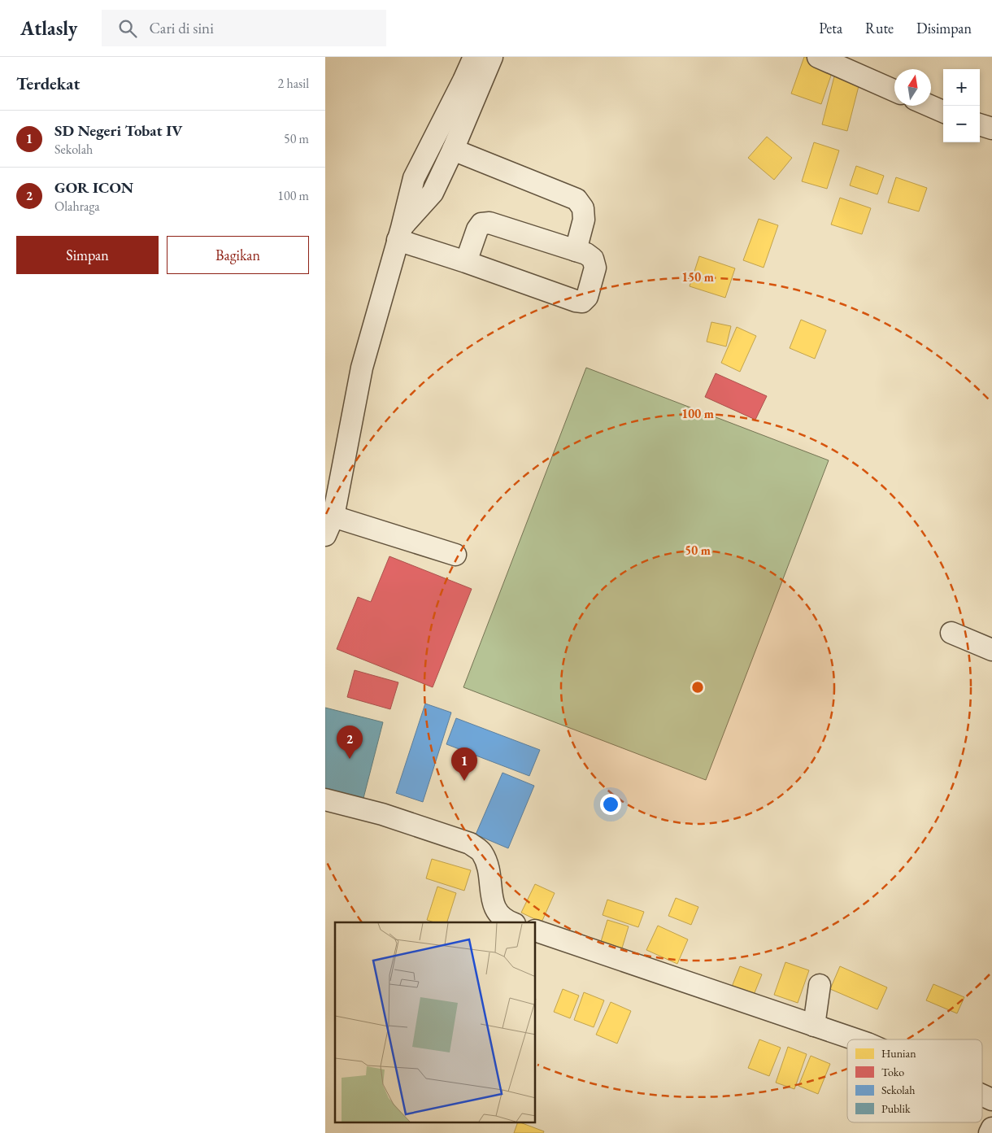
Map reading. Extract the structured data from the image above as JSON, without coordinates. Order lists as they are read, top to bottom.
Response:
{
  "legend": [
    "Hunian",
    "Toko",
    "Sekolah",
    "Publik"
  ],
  "north": "top",
  "page": {
    "header": "Atlasly",
    "search": "Cari di sini",
    "nav": ["Peta", "Rute", "Disimpan"],
    "heading": ["Terdekat", "2 hasil"],
    "map_buttons": ["+", "−"],
    "list": [
      {
        "mark": "1",
        "name": "SD Negeri Tobat IV",
        "note": "Sekolah",
        "value": "50 m"
      },
      {
        "mark": "2",
        "name": "GOR ICON",
        "note": "Olahraga",
        "value": "100 m"
      }
    ],
    "buttons": ["Simpan", "Bagikan"],
    "pins": ["2", "1"]
  },
  "rings": ["150 m", "100 m", "50 m"]
}
